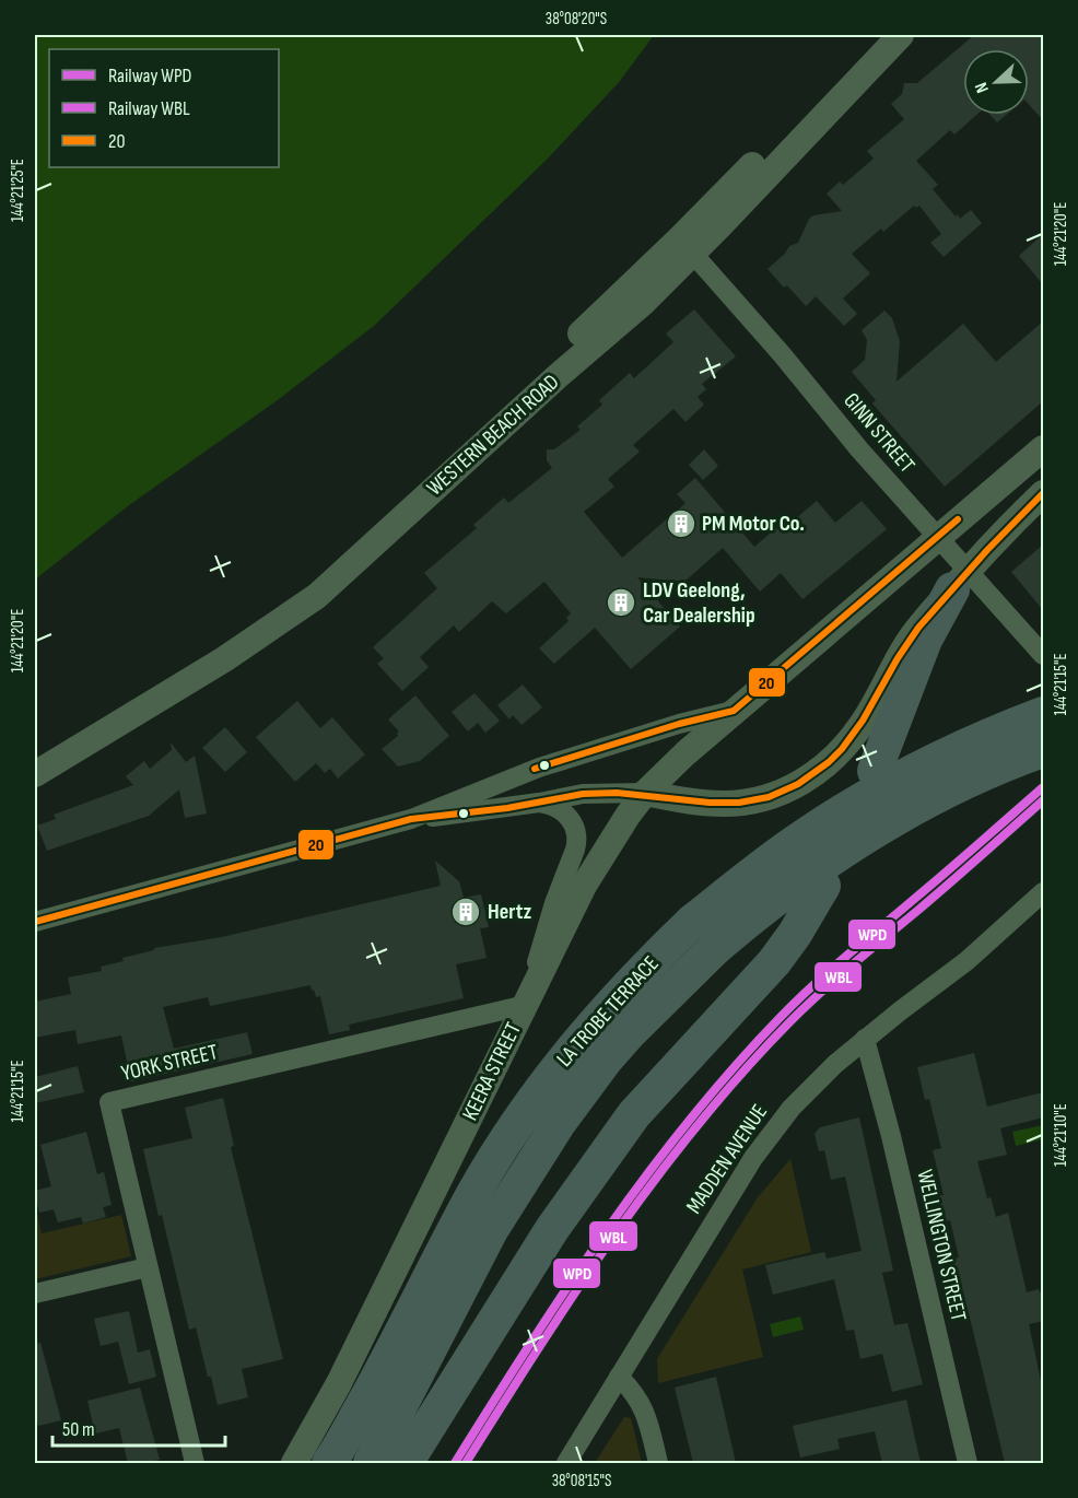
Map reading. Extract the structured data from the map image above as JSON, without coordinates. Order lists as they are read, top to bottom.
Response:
{
  "streets": {
    "highway": ["LA TROBE TERRACE"],
    "street": [
      "GINN STREET",
      "WESTERN BEACH ROAD",
      "YORK STREET",
      "KEERA STREET",
      "MADDEN AVENUE",
      "WELLINGTON STREET"
    ]
  },
  "crossings": [
    ["GINN STREET", "WESTERN BEACH ROAD"],
    ["GINN STREET", "KEERA STREET"],
    ["YORK STREET", "KEERA STREET"],
    ["MADDEN AVENUE", "WELLINGTON STREET"]
  ],
  "places": {
    "building": ["PM Motor Co.", "LDV Geelong, Car Dealership", "Hertz"]
  },
  "lines": ["transit line 20", "rail line WPD", "rail line WBL"],
  "legend": ["Railway WPD", "Railway WBL", "20"],
  "scale_bar": "50 m",
  "north": "left",
  "coordinates": [
    "38°08'20\"S",
    "144°21'25\"E",
    "144°21'20\"E",
    "144°21'15\"E",
    "144°21'10\"E",
    "38°08'15\"S"
  ]
}
